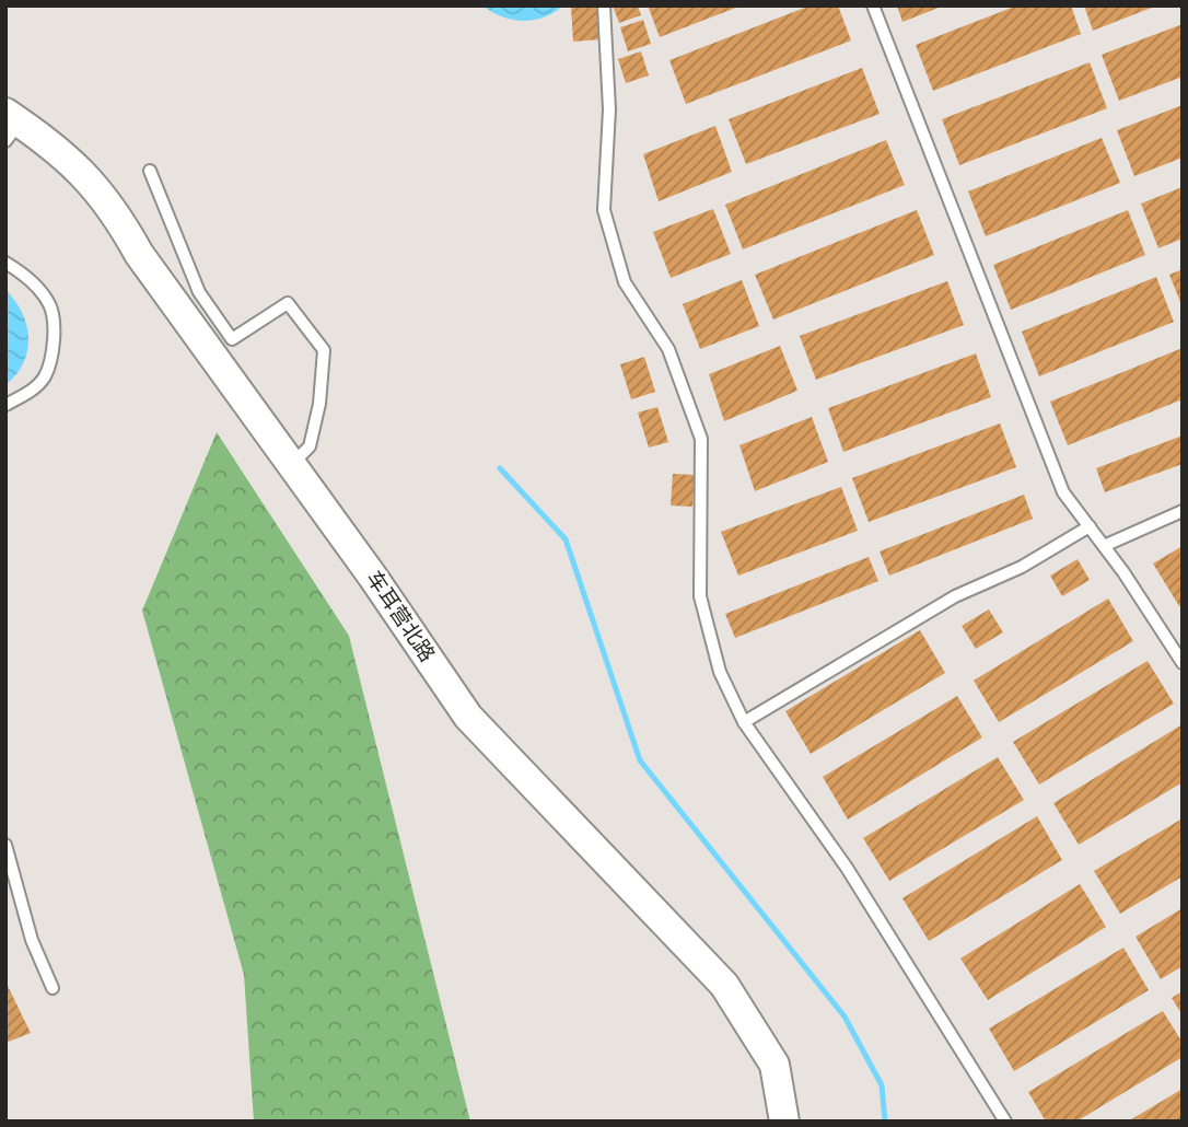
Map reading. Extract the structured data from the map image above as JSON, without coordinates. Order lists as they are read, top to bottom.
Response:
{
  "streets": {
    "street": ["车耳营北路"]
  }
}
